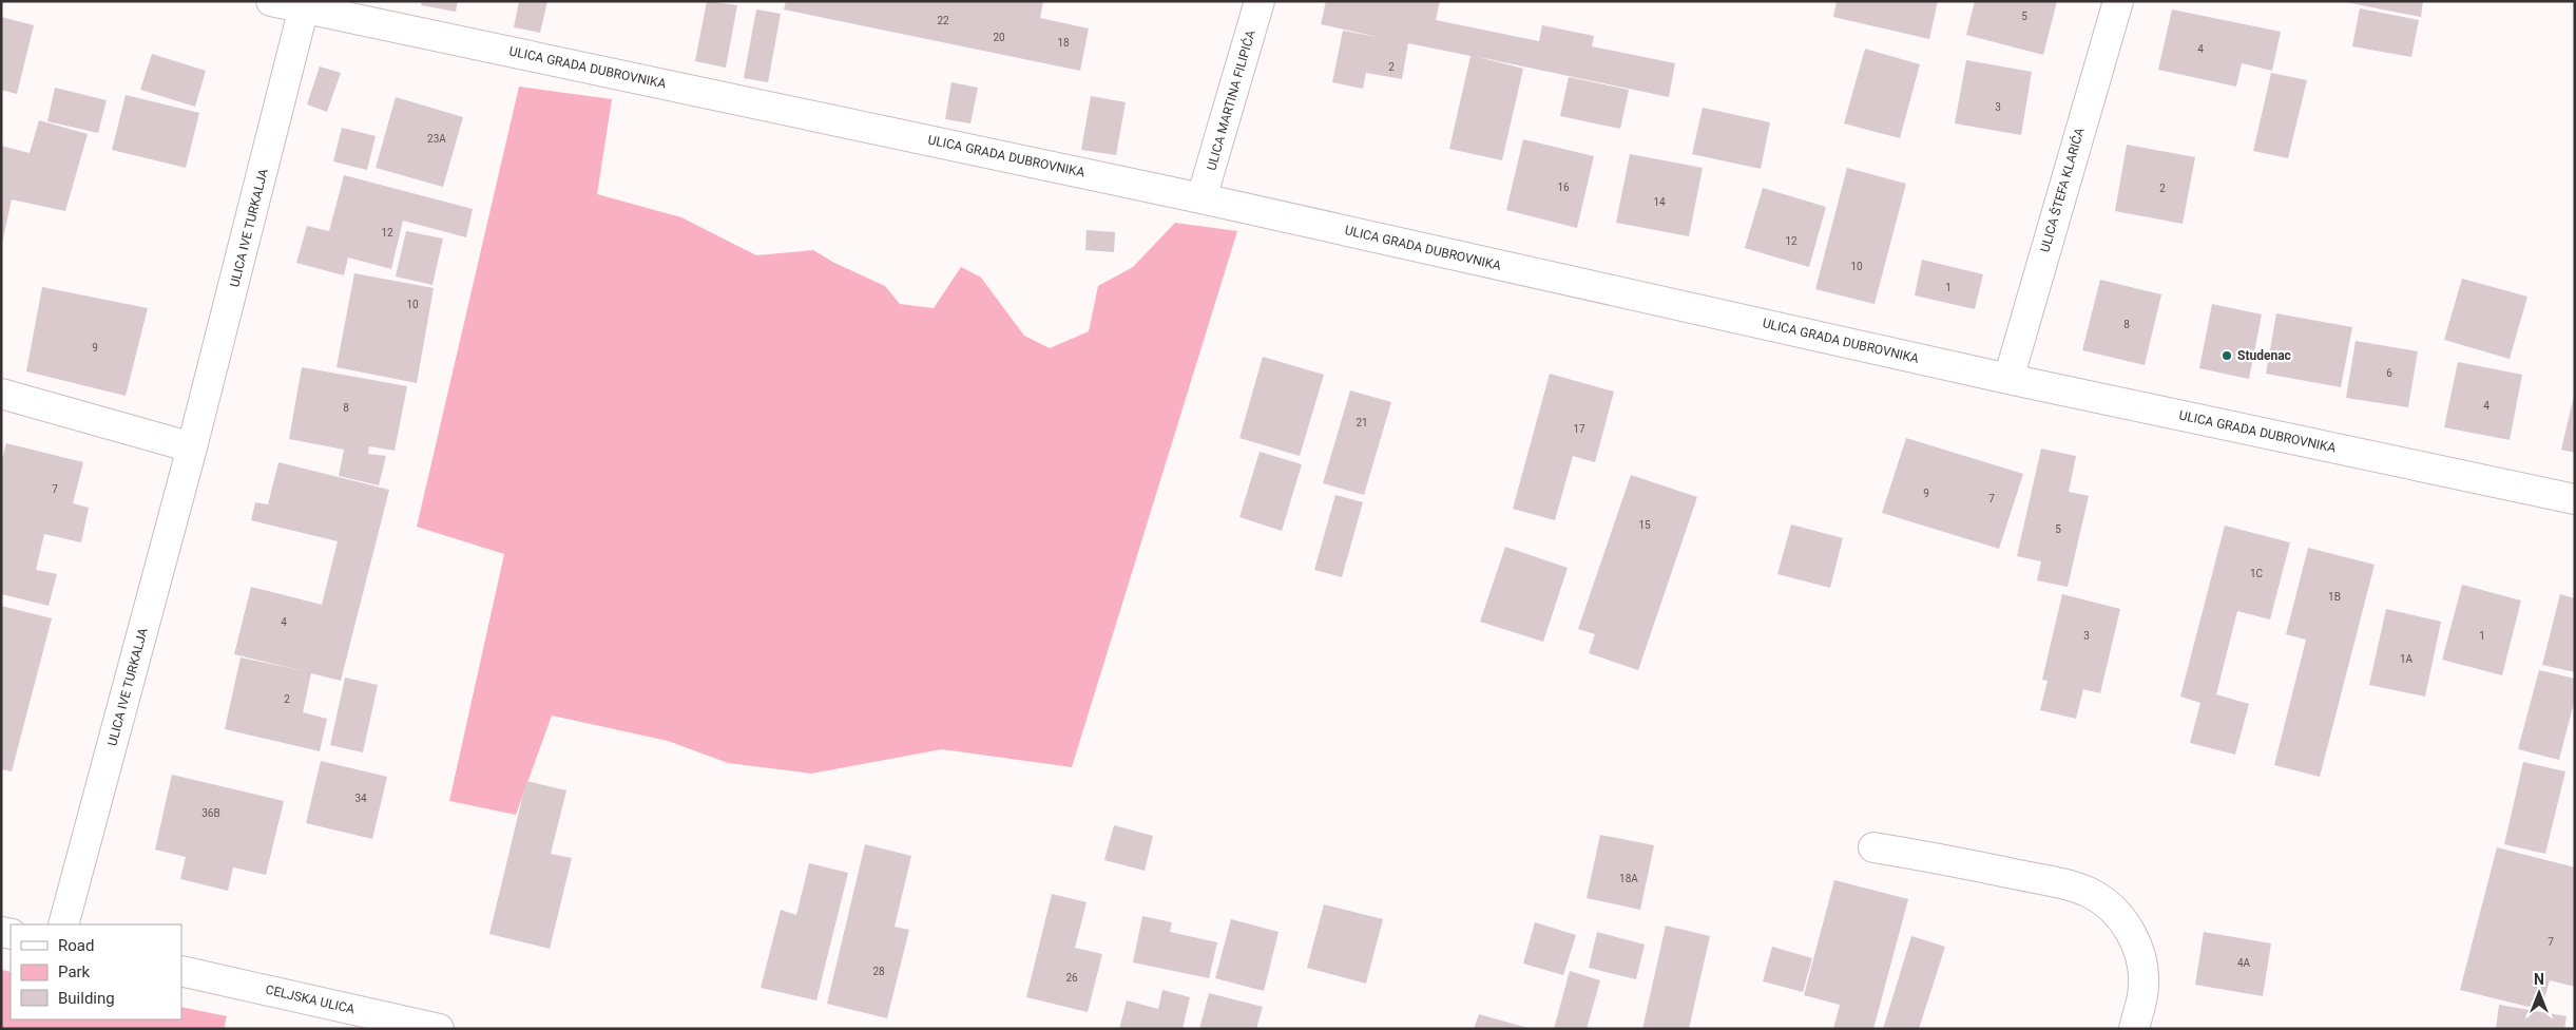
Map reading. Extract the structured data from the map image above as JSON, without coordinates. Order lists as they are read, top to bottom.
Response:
{
  "streets": {
    "street": [
      "ULICA GRADA DUBROVNIKA",
      "ULICA MARTINA FILIPIĆA",
      "ULICA ŠTEFA KLARIĆA",
      "ULICA IVE TURKALJA",
      "CELJSKA ULICA"
    ]
  },
  "crossings": [
    ["ULICA GRADA DUBROVNIKA", "ULICA MARTINA FILIPIĆA"],
    ["ULICA GRADA DUBROVNIKA", "ULICA ŠTEFA KLARIĆA"],
    ["ULICA GRADA DUBROVNIKA", "ULICA IVE TURKALJA"]
  ],
  "places": ["Studenac"],
  "house_numbers": [
    "5",
    "22",
    "20",
    "18",
    "4",
    "2",
    "3",
    "23A",
    "16",
    "2",
    "14",
    "12",
    "12",
    "10",
    "1",
    "10",
    "8",
    "9",
    "6",
    "4",
    "8",
    "21",
    "17",
    "7",
    "9",
    "7",
    "15",
    "5",
    "1C",
    "1B",
    "4",
    "3",
    "1",
    "1A",
    "2",
    "34",
    "36B",
    "18A",
    "7",
    "4A",
    "28",
    "26"
  ],
  "legend": ["Road", "Park", "Building"],
  "north": "top"
}
